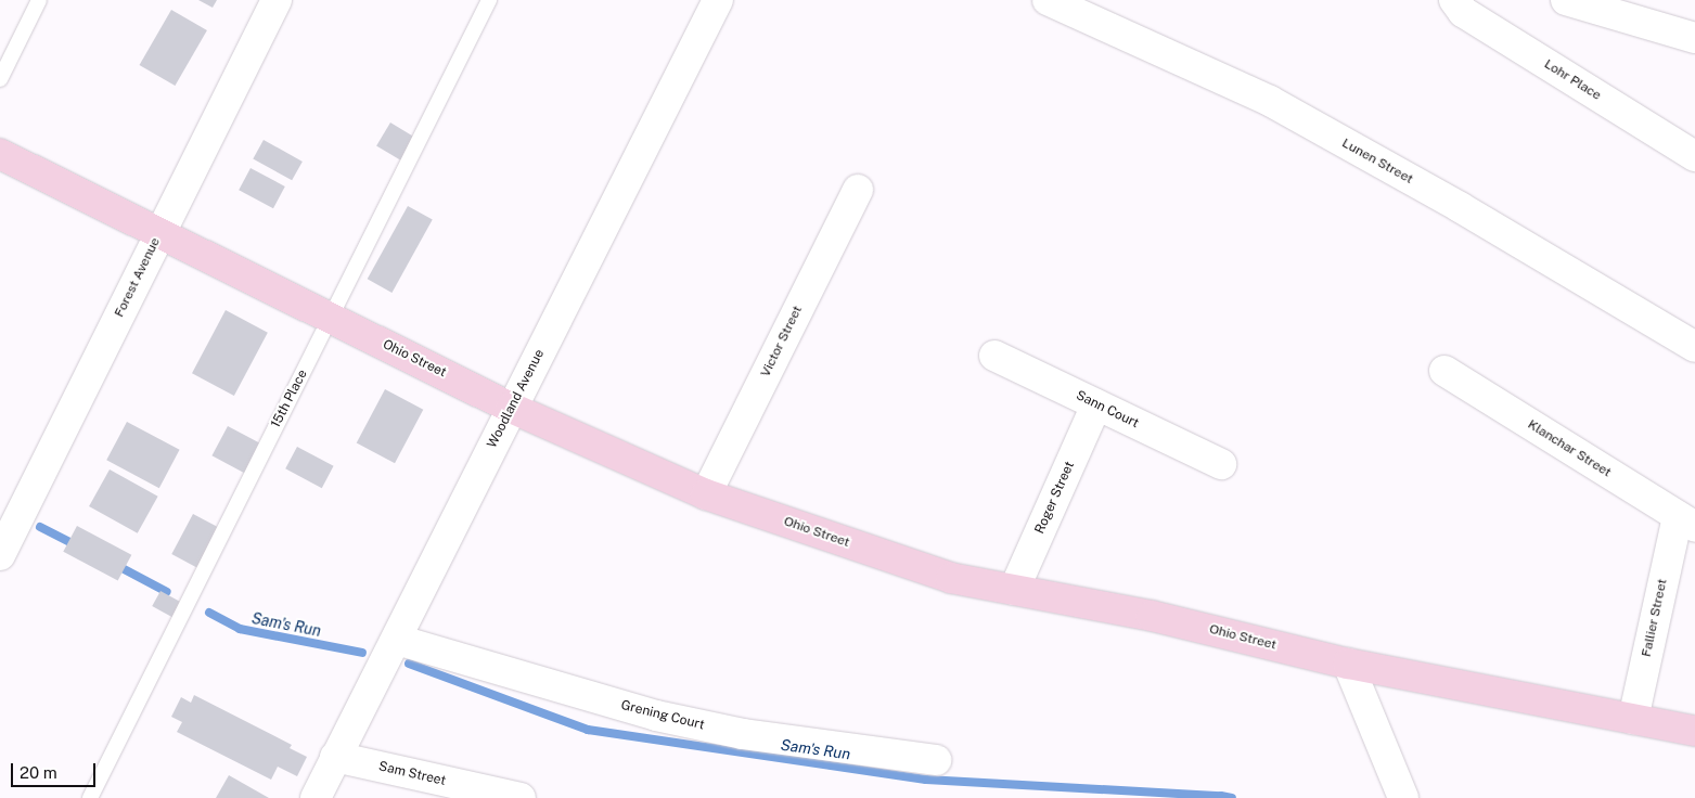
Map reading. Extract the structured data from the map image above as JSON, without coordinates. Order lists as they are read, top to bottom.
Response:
{
  "streets": {
    "main road": ["Ohio Street"],
    "street": [
      "Lohr Place",
      "Lunen Street",
      "Forest Avenue",
      "Victor Street",
      "Woodland Avenue",
      "Sann Court",
      "Klanchar Street",
      "Roger Street",
      "Fallier Street",
      "Grening Court",
      "Sam Street"
    ],
    "lane": ["15th Place"]
  },
  "crossings": [
    ["Forest Avenue", "Ohio Street"],
    ["Victor Street", "Ohio Street"],
    ["Ohio Street", "15th Place"],
    ["Ohio Street", "Woodland Avenue"],
    ["Ohio Street", "Roger Street"],
    ["Ohio Street", "Fallier Street"],
    ["Woodland Avenue", "Grening Court"],
    ["Woodland Avenue", "Sam Street"],
    ["Sann Court", "Roger Street"],
    ["Klanchar Street", "Fallier Street"]
  ],
  "water": ["Sam's Run"],
  "scale_bar": "20 m"
}
